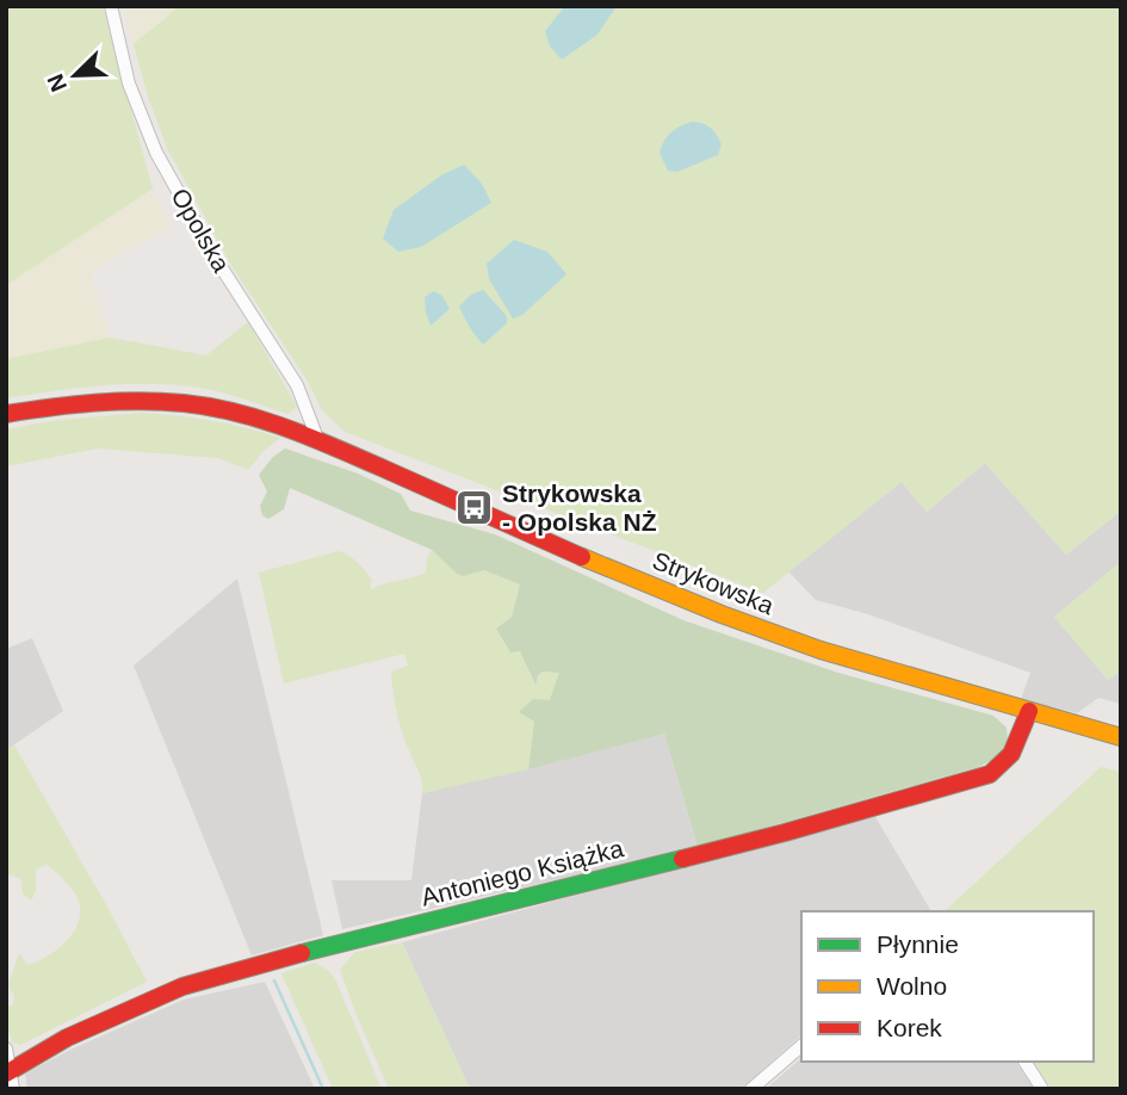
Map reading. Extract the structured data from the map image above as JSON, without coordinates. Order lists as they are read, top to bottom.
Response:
{
  "streets": {
    "main road": ["Strykowska", "Antoniego Książka"],
    "street": ["Opolska"]
  },
  "crossings": [
    ["Opolska", "Strykowska"],
    ["Strykowska", "Antoniego Książka"]
  ],
  "places": {
    "bus stop": ["Strykowska - Opolska NŻ"]
  },
  "legend": ["Płynnie", "Wolno", "Korek"],
  "north": "bottom left"
}
